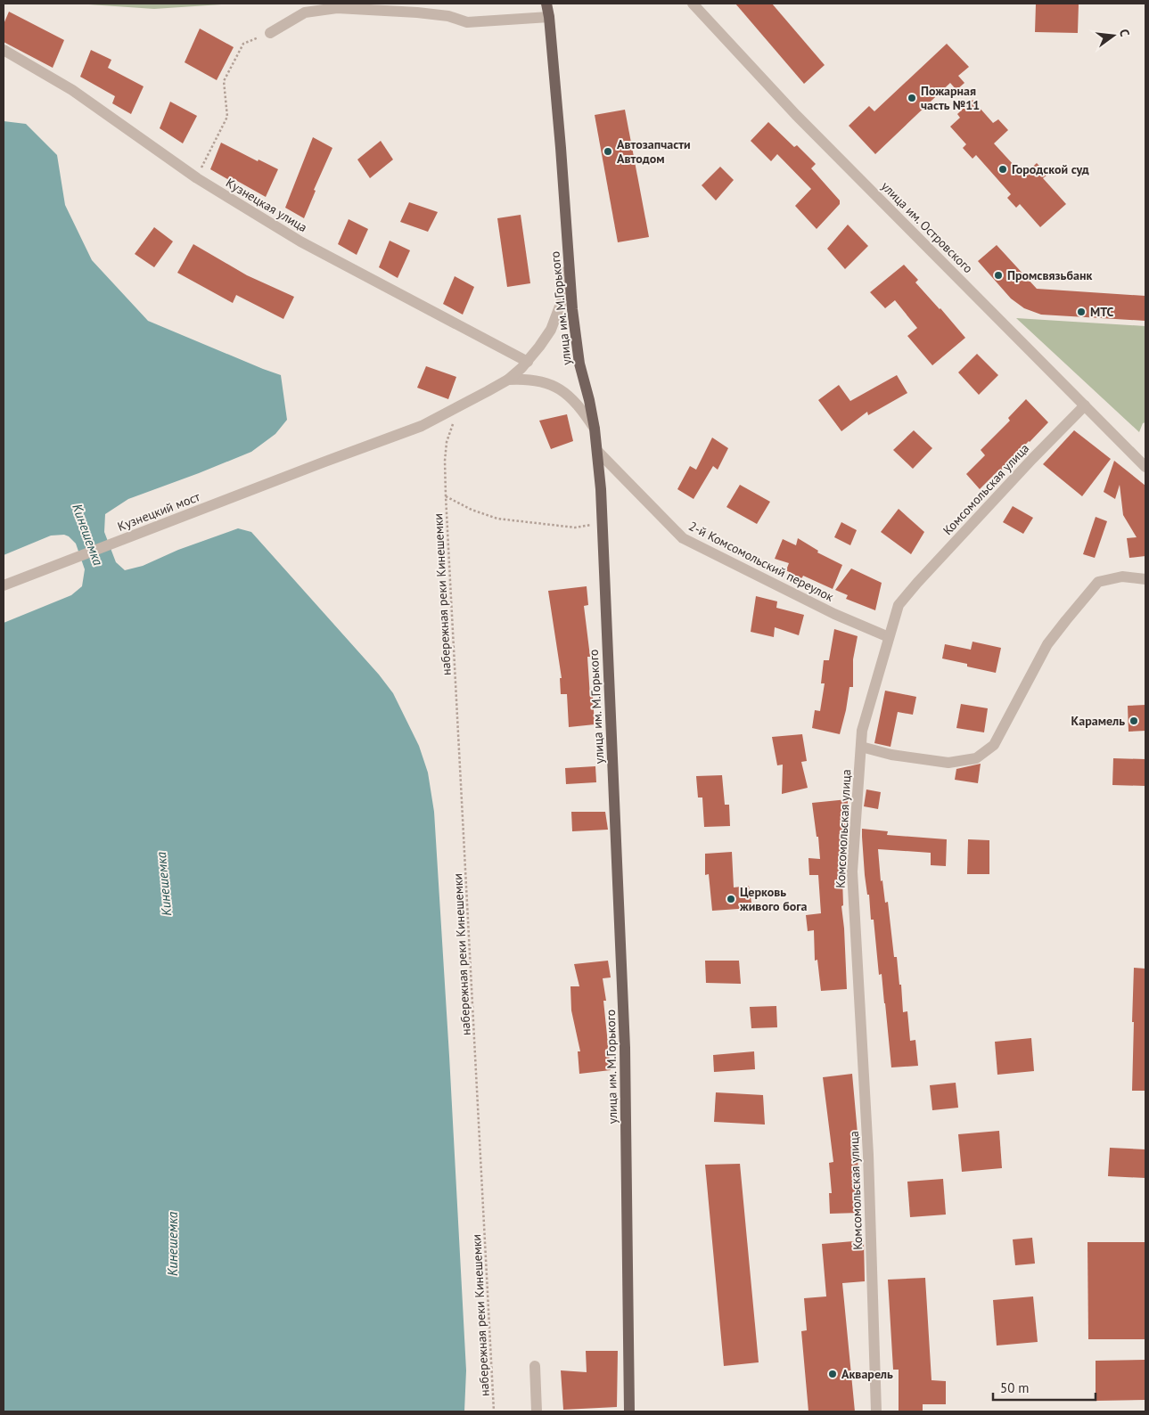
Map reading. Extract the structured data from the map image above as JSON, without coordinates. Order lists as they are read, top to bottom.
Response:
{
  "streets": {
    "main road": ["улица им. М.Горького"],
    "street": [
      "Кузнецкая улица",
      "улица им. Островского",
      "Комсомольская улица",
      "Кузнецкий мост",
      "2-й Комсомольский переулок"
    ],
    "path": ["набережная реки Кинешемки"]
  },
  "crossings": [
    ["улица им. Островского", "Комсомольская улица"],
    ["улица им. М.Горького", "2-й Комсомольский переулок"],
    ["улица им. М.Горького", "набережная реки Кинешемки"],
    ["Комсомольская улица", "2-й Комсомольский переулок"],
    ["Кузнецкий мост", "набережная реки Кинешемки"]
  ],
  "water": ["Кинешемка"],
  "places": [
    "Пожарная часть №11",
    "Автозапчасти Автодом",
    "Городской суд",
    "Промсвязьбанк",
    "МТС",
    "Карамель",
    "Церковь живого бога",
    "Акварель"
  ],
  "scale_bar": "50 m",
  "north": "right"
}
